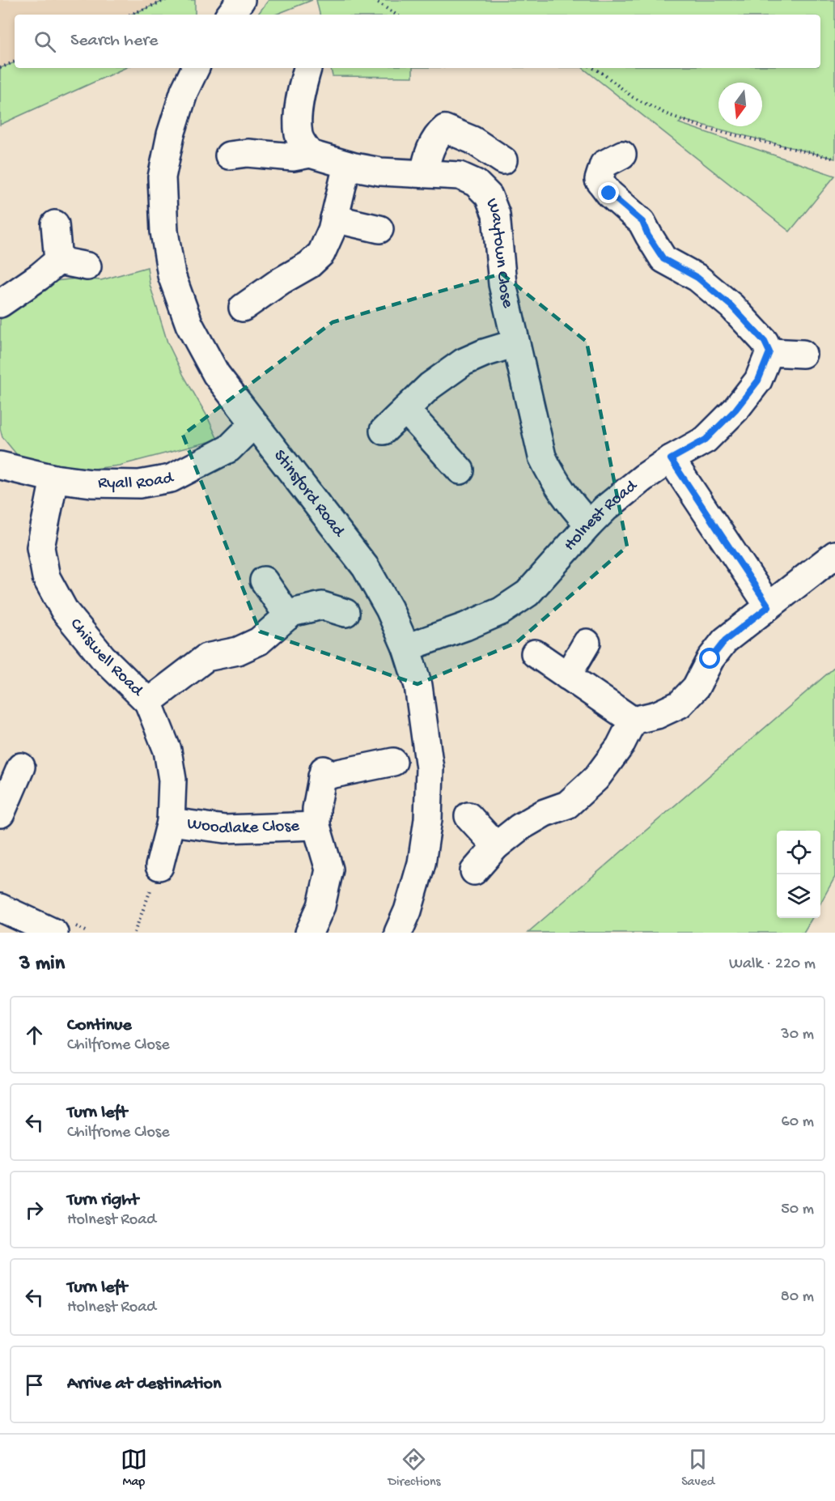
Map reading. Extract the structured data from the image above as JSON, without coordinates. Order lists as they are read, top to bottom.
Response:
{
  "streets": {
    "street": [
      "Waytown Close",
      "Ryall Road",
      "Stinsford Road",
      "Holnest Road",
      "Chiswell Road",
      "Woodlake Close"
    ]
  },
  "crossings": [
    ["Waytown Close", "Holnest Road"],
    ["Ryall Road", "Stinsford Road"],
    ["Ryall Road", "Chiswell Road"],
    ["Stinsford Road", "Holnest Road"],
    ["Chiswell Road", "Woodlake Close"]
  ],
  "north": "bottom",
  "page": {
    "search": "Search here",
    "heading": ["3 min", "Walk · 220 m"],
    "list": [
      ["Continue", "Chilfrome Close", "30 m"],
      ["Turn left", "Chilfrome Close", "60 m"],
      ["Turn right", "Holnest Road", "50 m"],
      ["Turn left", "Holnest Road", "80 m"],
      "Arrive at destination"
    ],
    "nav": ["Map", "Directions", "Saved"]
  }
}
